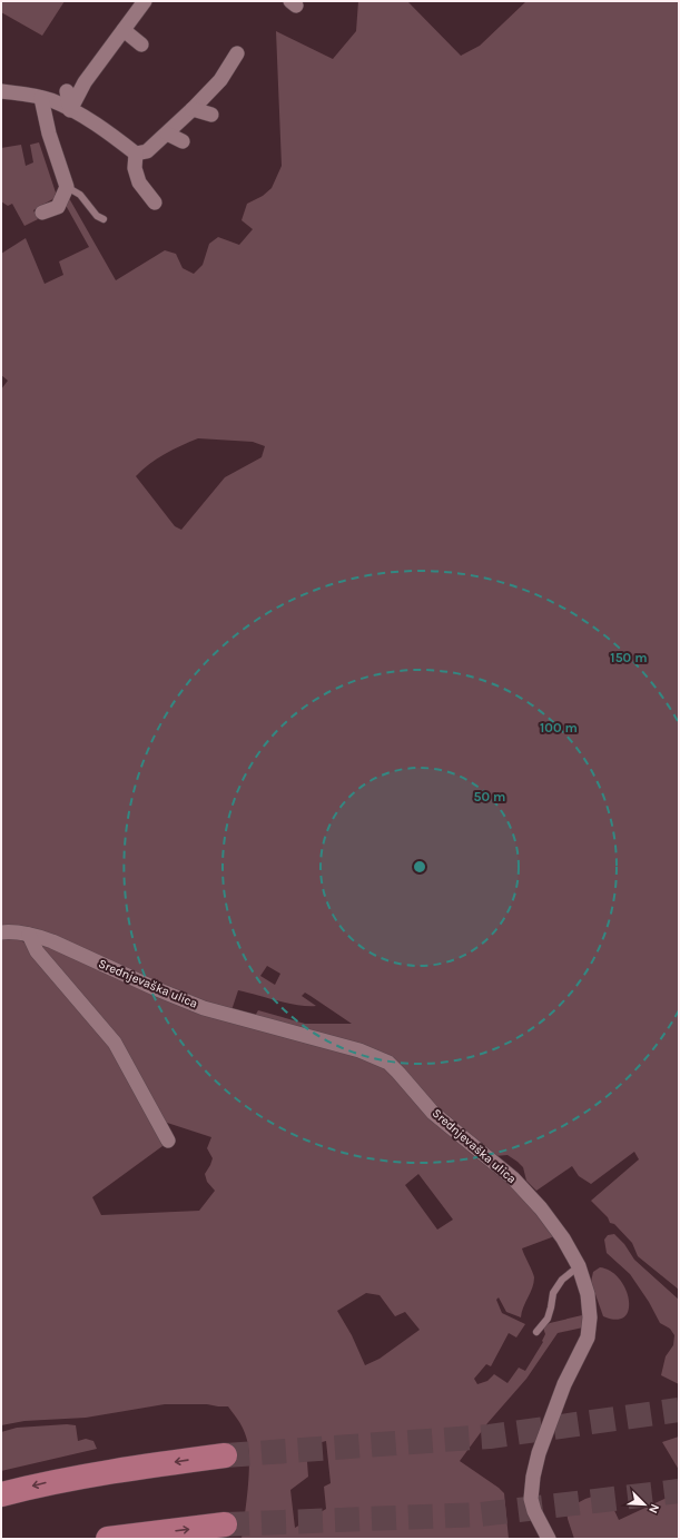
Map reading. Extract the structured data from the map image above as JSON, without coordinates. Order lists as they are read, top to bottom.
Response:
{
  "streets": {
    "street": ["Srednjevaška ulica"]
  },
  "north": "bottom right",
  "rings": ["150 m", "100 m", "50 m"]
}
